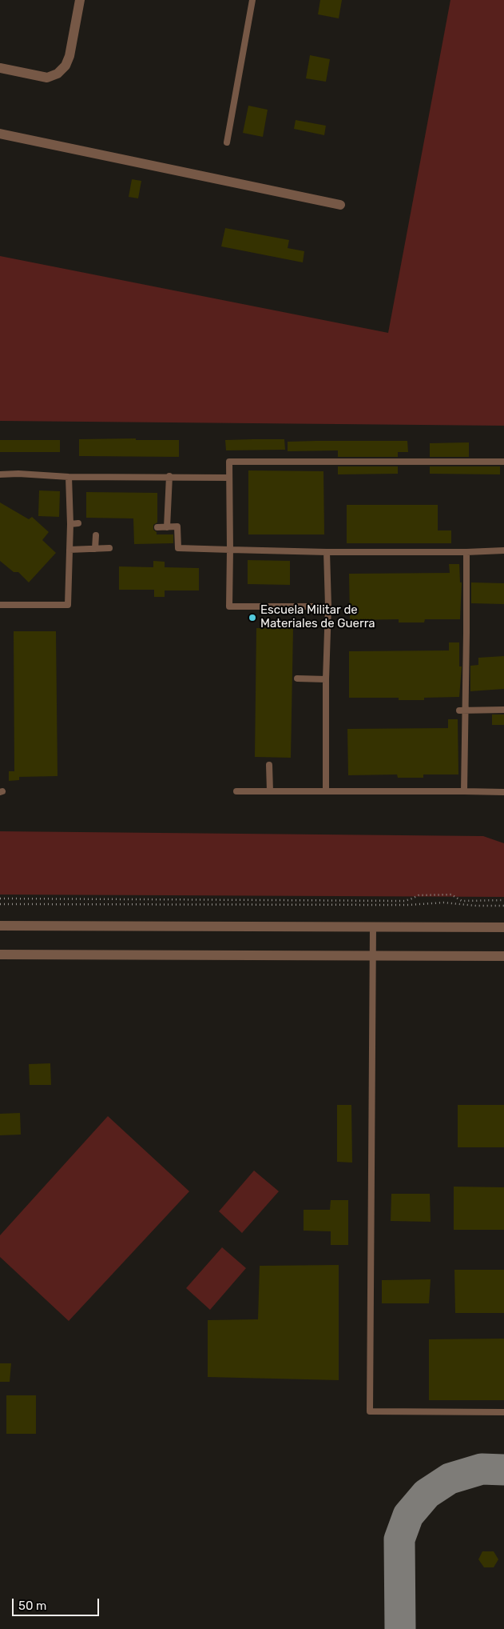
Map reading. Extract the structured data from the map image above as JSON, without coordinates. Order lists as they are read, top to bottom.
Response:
{
  "places": ["Escuela Militar de Materiales de Guerra"],
  "scale_bar": "50 m"
}
